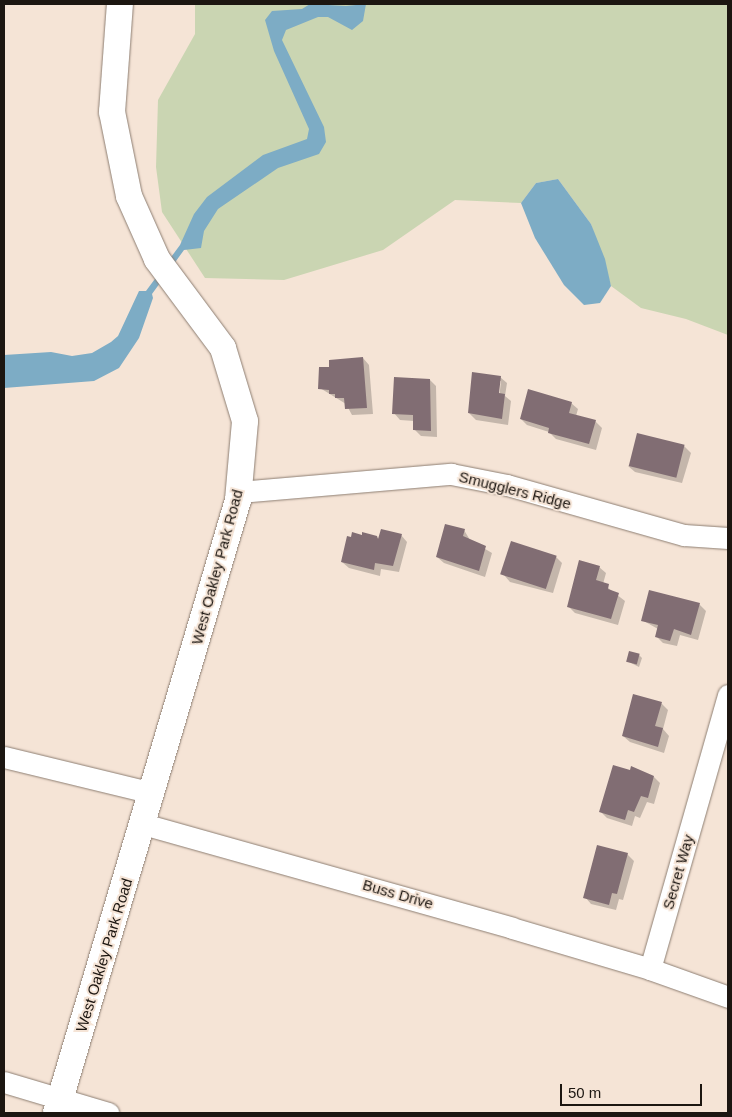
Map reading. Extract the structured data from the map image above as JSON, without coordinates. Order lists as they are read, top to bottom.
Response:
{
  "streets": {
    "street": [
      "Smugglers Ridge",
      "West Oakley Park Road",
      "Secret Way",
      "Buss Drive"
    ]
  },
  "crossings": [
    ["Smugglers Ridge", "West Oakley Park Road"],
    ["West Oakley Park Road", "Buss Drive"],
    ["Secret Way", "Buss Drive"]
  ],
  "scale_bar": "50 m"
}
